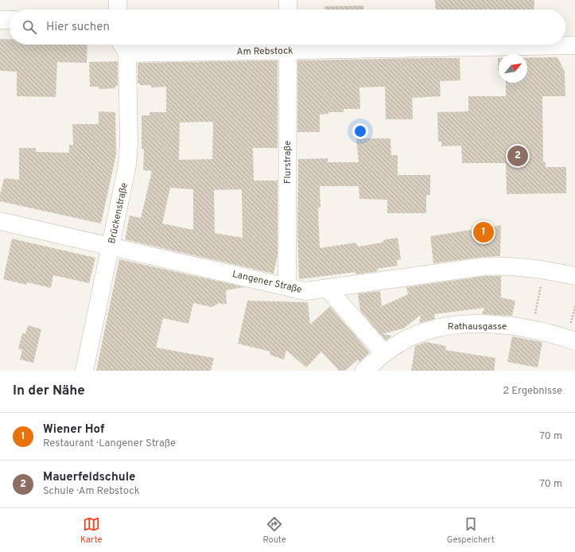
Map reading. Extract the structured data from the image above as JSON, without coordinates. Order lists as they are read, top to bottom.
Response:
{
  "streets": {
    "street": [
      "Am Rebstock",
      "Flurstraße",
      "Brückenstraße",
      "Langener Straße",
      "Rathausgasse"
    ]
  },
  "crossings": [
    ["Am Rebstock", "Flurstraße"],
    ["Am Rebstock", "Brückenstraße"],
    ["Flurstraße", "Langener Straße"],
    ["Brückenstraße", "Langener Straße"]
  ],
  "north": "top right",
  "page": {
    "search": "Hier suchen",
    "pins": ["2", "1"],
    "heading": ["In der Nähe", "2 Ergebnisse"],
    "list": [
      {
        "mark": "1",
        "name": "Wiener Hof",
        "note": "Restaurant · Langener Straße",
        "value": "70 m"
      },
      {
        "mark": "2",
        "name": "Mauerfeldschule",
        "note": "Schule · Am Rebstock",
        "value": "70 m"
      }
    ],
    "nav": ["Karte", "Route", "Gespeichert"]
  }
}
